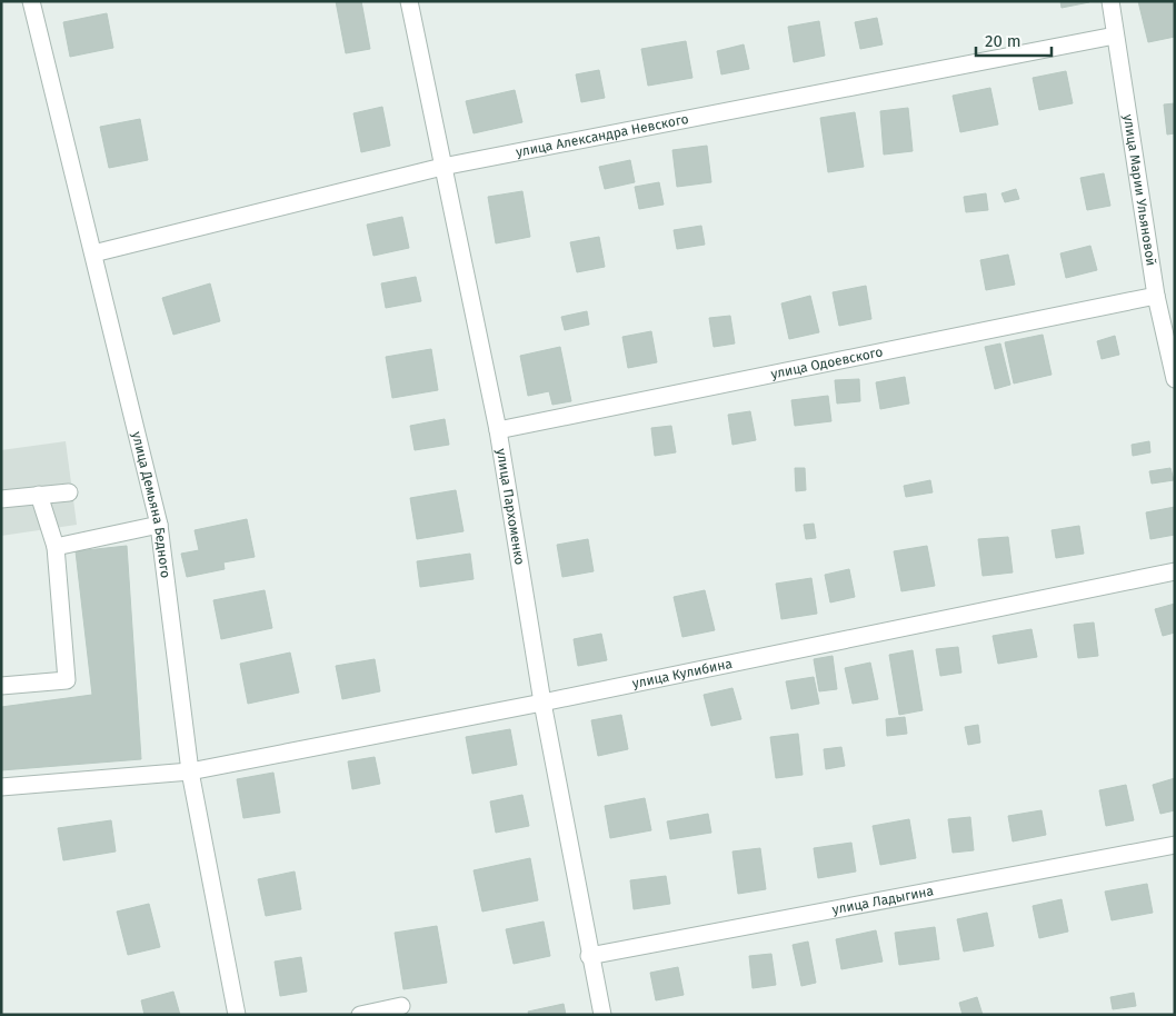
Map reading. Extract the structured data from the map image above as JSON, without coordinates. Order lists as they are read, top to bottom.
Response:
{
  "streets": {
    "street": [
      "улица Александра Невского",
      "улица Марии Ульяновой",
      "улица Одоевского",
      "улица Демьяна Бедного",
      "улица Пархоменко",
      "улица Кулибина",
      "улица Ладыгина"
    ]
  },
  "crossings": [
    ["улица Александра Невского", "улица Марии Ульяновой"],
    ["улица Александра Невского", "улица Демьяна Бедного"],
    ["улица Александра Невского", "улица Пархоменко"],
    ["улица Марии Ульяновой", "улица Одоевского"],
    ["улица Одоевского", "улица Пархоменко"],
    ["улица Демьяна Бедного", "улица Кулибина"],
    ["улица Пархоменко", "улица Кулибина"],
    ["улица Пархоменко", "улица Ладыгина"]
  ],
  "scale_bar": "20 m"
}
